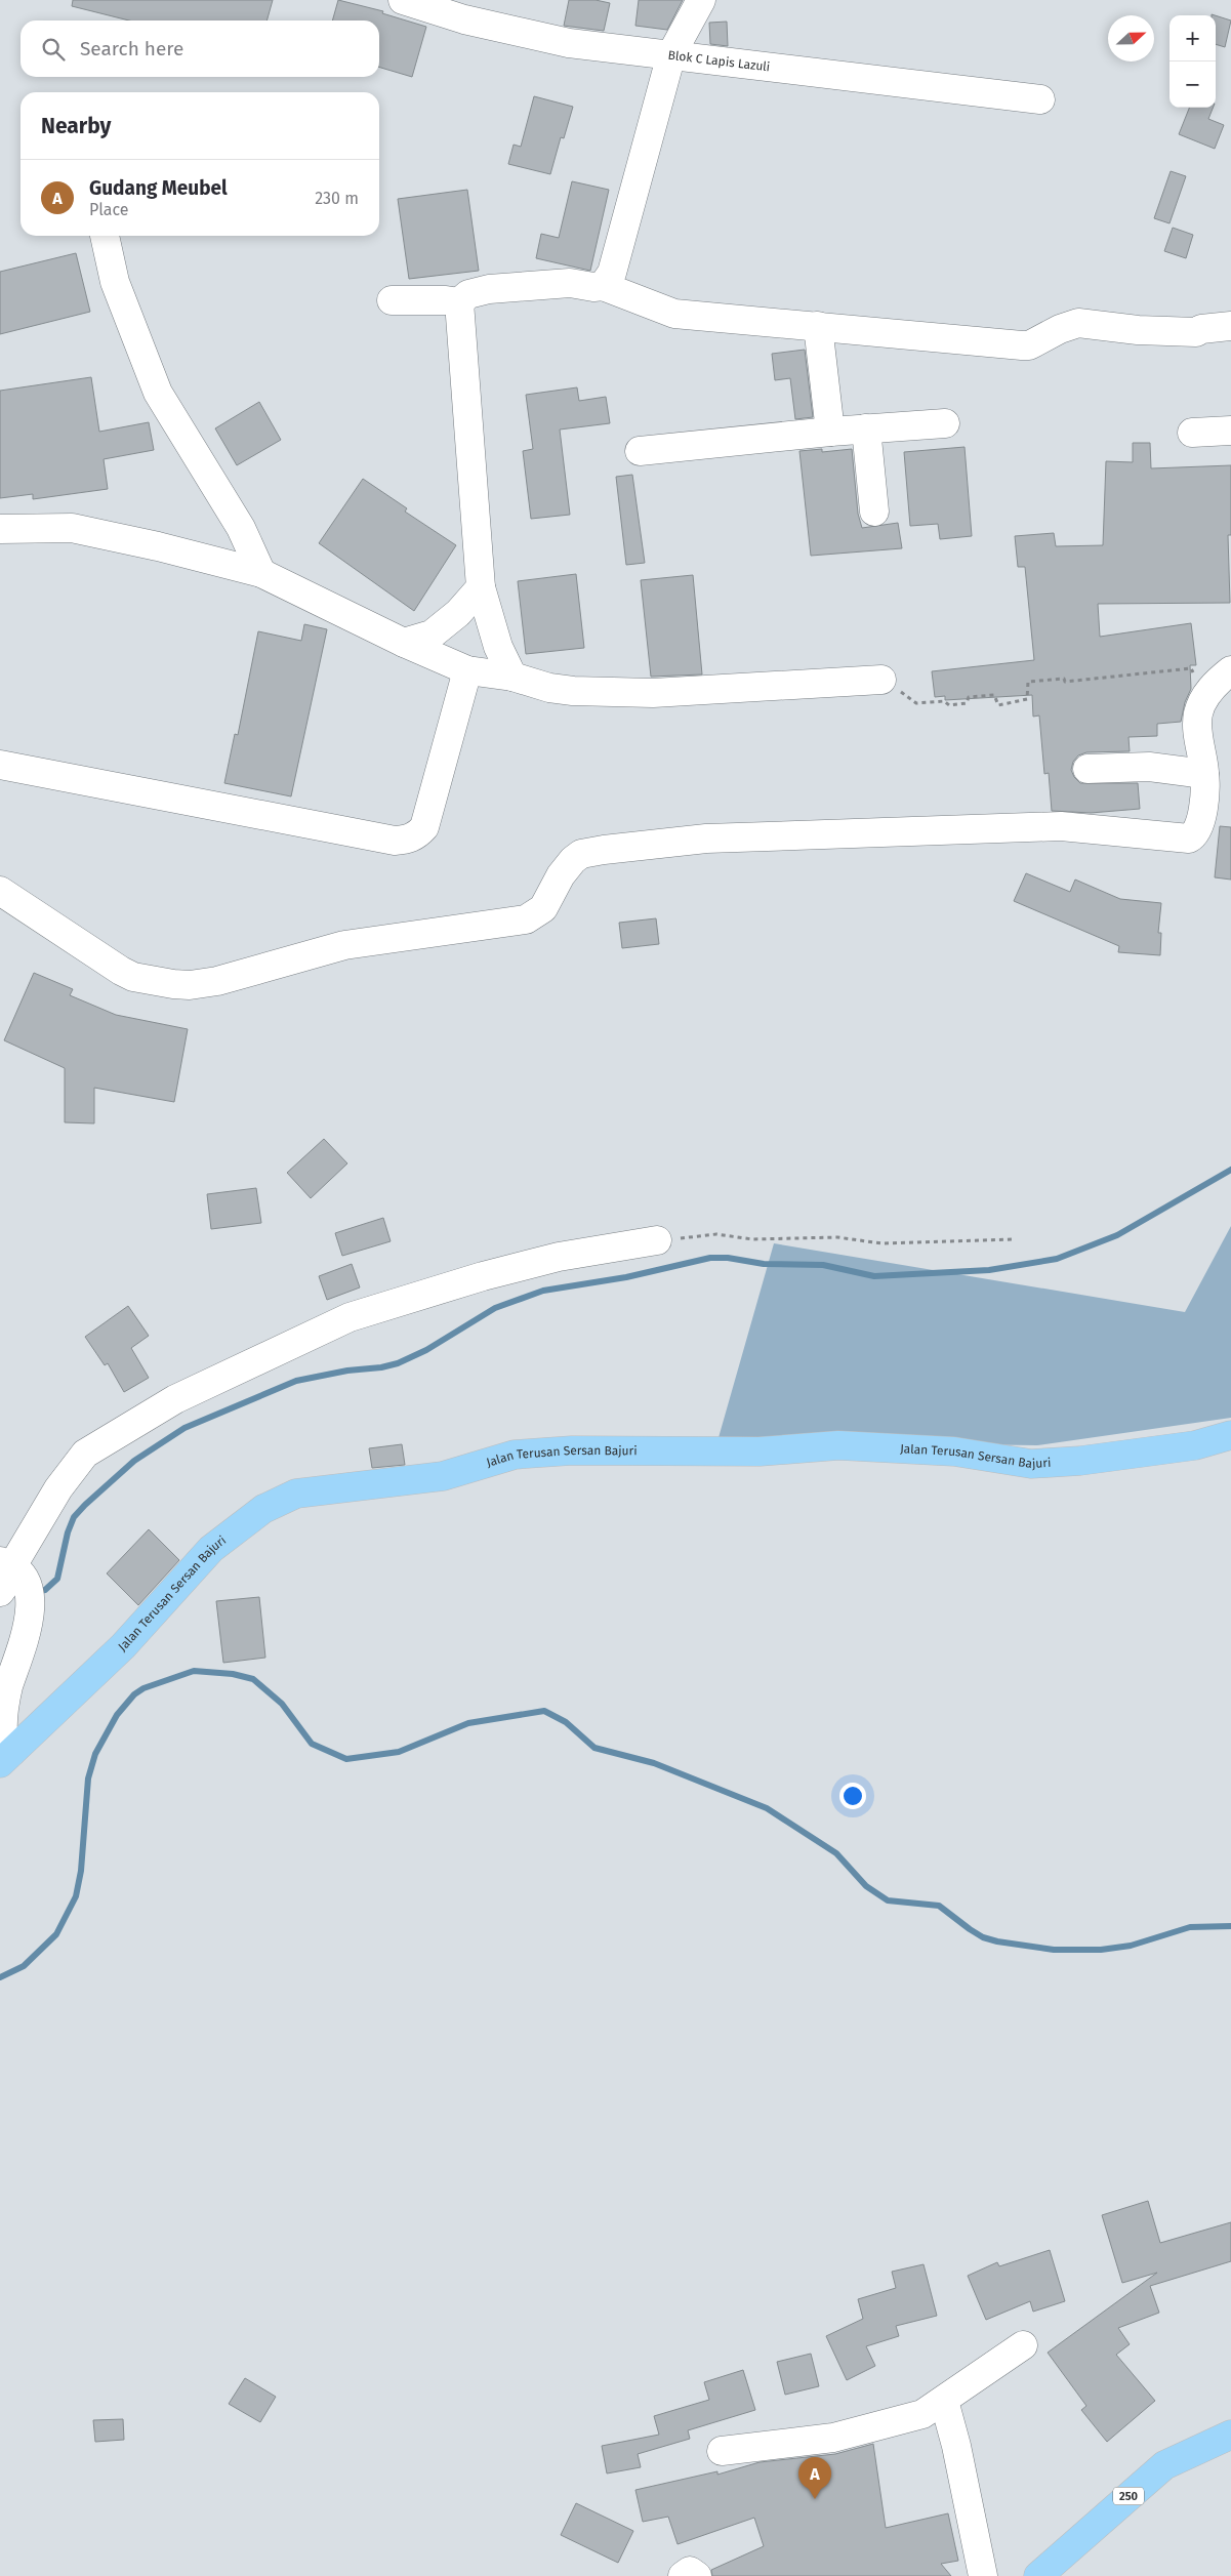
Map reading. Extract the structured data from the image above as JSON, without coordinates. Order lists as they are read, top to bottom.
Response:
{
  "streets": {
    "main road": ["Jalan Terusan Sersan Bajuri", "250"],
    "street": ["Blok C Lapis Lazuli"]
  },
  "north": "right",
  "page": {
    "map_buttons": ["+", "−"],
    "search": "Search here",
    "heading": "Nearby",
    "list": [
      {
        "mark": "A",
        "name": "Gudang Meubel",
        "note": "Place",
        "value": "230 m"
      }
    ],
    "pins": "A"
  }
}
